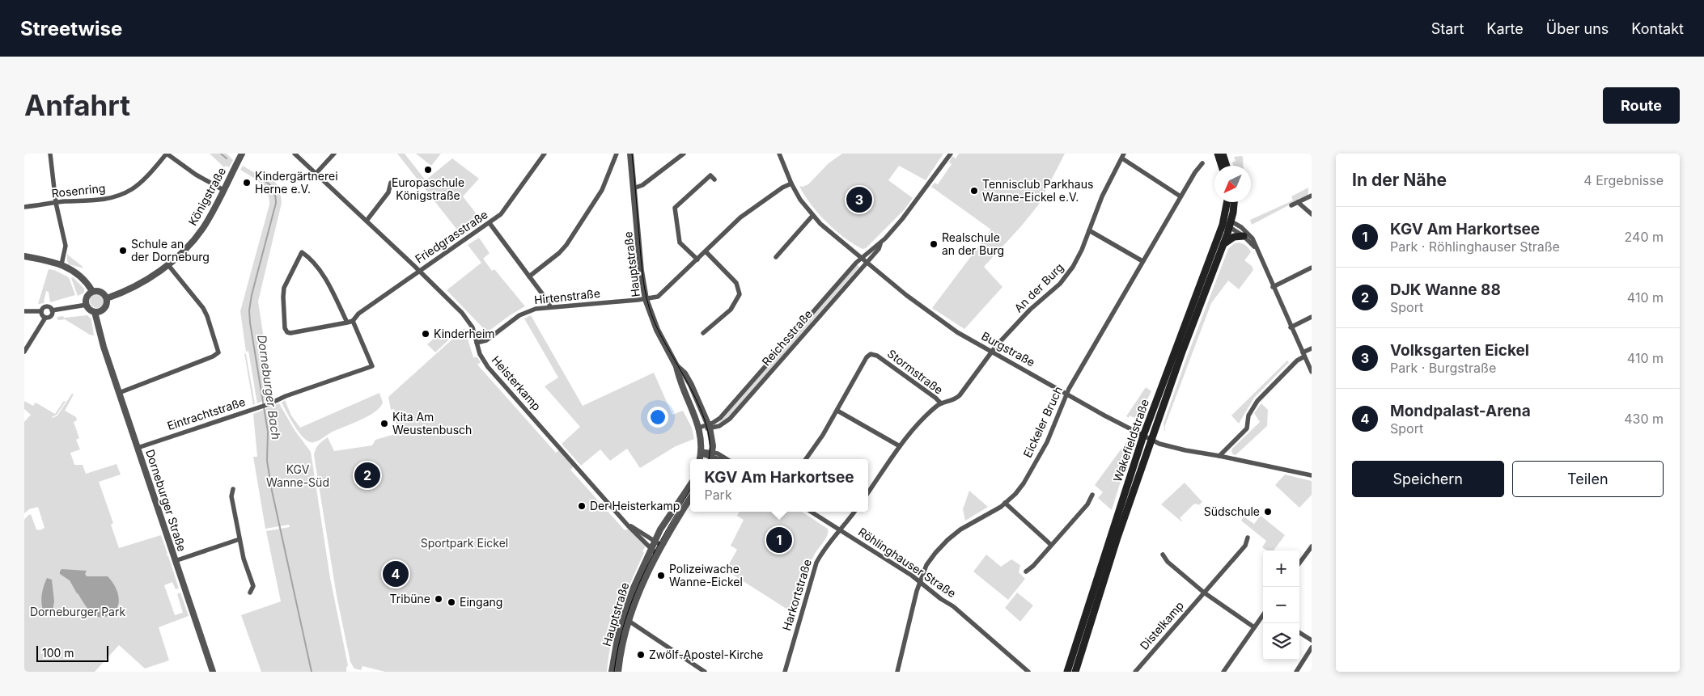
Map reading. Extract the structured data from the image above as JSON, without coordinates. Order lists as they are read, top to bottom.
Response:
{
  "streets": {
    "main road": ["Wakefieldstraße"],
    "street": [
      "Rosenring",
      "Königstraße",
      "Friedgrasstraße",
      "Hauptstraße",
      "An der Burg",
      "Hirtenstraße",
      "Reichsstraße",
      "Burgstraße",
      "Stormstraße",
      "Heisterkamp",
      "Eintrachtstraße",
      "Eickeler Bruch",
      "Dorneburger Straße",
      "Röhlinghauser Straße",
      "Harkortstraße",
      "Distelkamp"
    ]
  },
  "crossings": [
    ["Rosenring", "Königstraße"],
    ["Königstraße", "Dorneburger Straße"],
    ["Friedgrasstraße", "Heisterkamp"],
    ["Friedgrasstraße", "Eintrachtstraße"],
    ["Hauptstraße", "Hirtenstraße"],
    ["Hauptstraße", "Reichsstraße"],
    ["Hauptstraße", "Heisterkamp"],
    ["An der Burg", "Burgstraße"],
    ["An der Burg", "Stormstraße"],
    ["Hirtenstraße", "Burgstraße"],
    ["Hirtenstraße", "Heisterkamp"],
    ["Reichsstraße", "Burgstraße"],
    ["Burgstraße", "Eickeler Bruch"],
    ["Burgstraße", "Wakefieldstraße"],
    ["Eintrachtstraße", "Dorneburger Straße"],
    ["Eickeler Bruch", "Röhlinghauser Straße"],
    ["Röhlinghauser Straße", "Harkortstraße"]
  ],
  "water": ["Dorneburger Bach"],
  "parks": ["KGV Wanne-Süd", "Sportpark Eickel", "Dorneburger Park"],
  "places": [
    "Europaschule Königstraße",
    "Kindergärtnerei Herne e.V.",
    "Tennisclub Parkhaus Wanne-Eickel e.V.",
    "Realschule an der Burg",
    "Schule an der Dorneburg",
    "Kinderheim",
    "Kita Am Weustenbusch",
    "Der Heisterkamp",
    "Südschule",
    "Polizeiwache Wanne-Eickel",
    "Tribüne",
    "Eingang",
    "Zwölf-Apostel-Kirche"
  ],
  "scale_bar": "100 m",
  "north": "bottom left",
  "page": {
    "header": "Streetwise",
    "nav": [
      "Start",
      "Karte",
      "Über uns",
      "Kontakt"
    ],
    "buttons": [
      "Route",
      ["Speichern", "Teilen"]
    ],
    "title": "Anfahrt",
    "heading": ["In der Nähe", "4 Ergebnisse"],
    "pins": [
      "3",
      "2",
      "1",
      "4"
    ],
    "list": [
      {
        "mark": "1",
        "name": "KGV Am Harkortsee",
        "note": "Park · Röhlinghauser Straße",
        "value": "240 m"
      },
      {
        "mark": "2",
        "name": "DJK Wanne 88",
        "note": "Sport",
        "value": "410 m"
      },
      {
        "mark": "3",
        "name": "Volksgarten Eickel",
        "note": "Park · Burgstraße",
        "value": "410 m"
      },
      {
        "mark": "4",
        "name": "Mondpalast-Arena",
        "note": "Sport",
        "value": "430 m"
      }
    ],
    "popup": ["KGV Am Harkortsee", "Park"],
    "map_buttons": ["+", "−"],
    "scale": "100 m"
  }
}
